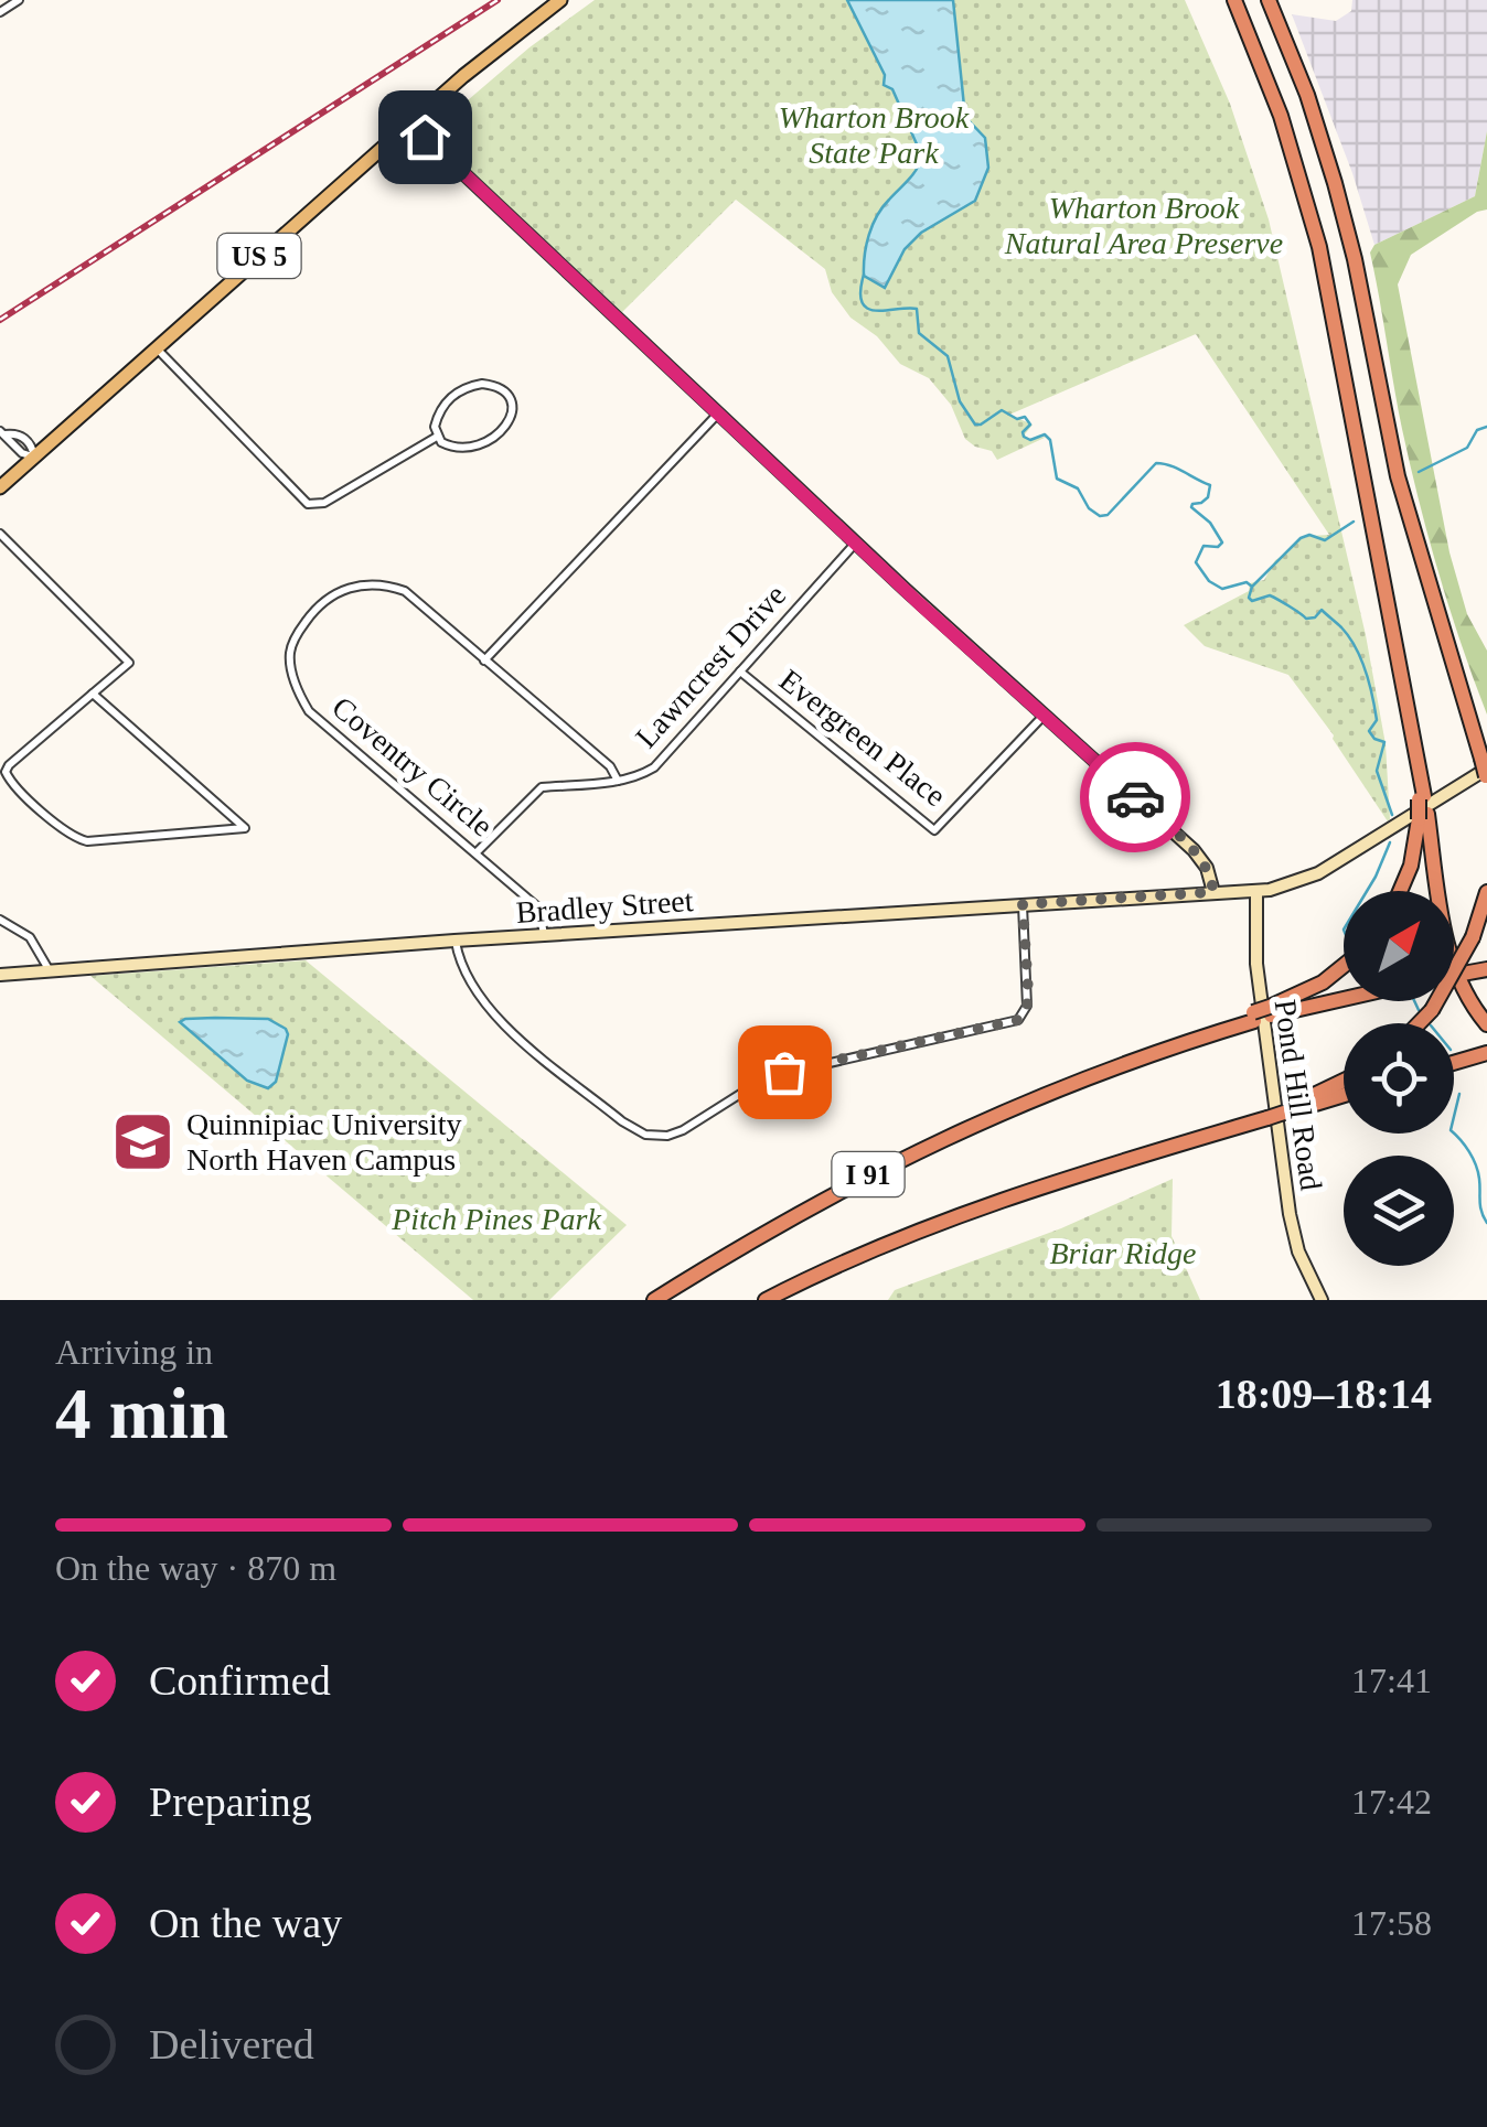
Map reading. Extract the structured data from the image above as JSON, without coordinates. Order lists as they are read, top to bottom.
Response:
{
  "streets": {
    "highway": ["I 91"],
    "main road": ["US 5"],
    "street": [
      "Lawncrest Drive",
      "Evergreen Place",
      "Coventry Circle",
      "Bradley Street",
      "Pond Hill Road"
    ]
  },
  "crossings": [
    ["Lawncrest Drive", "Evergreen Place"],
    ["Lawncrest Drive", "Coventry Circle"],
    ["Coventry Circle", "Bradley Street"]
  ],
  "parks": [
    "Wharton Brook State Park",
    "Wharton Brook Natural Area Preserve",
    "Pitch Pines Park",
    "Briar Ridge"
  ],
  "places": {
    "school or university": ["Quinnipiac University North Haven Campus"]
  },
  "north": "top right",
  "page": {
    "heading": ["4 min", "Arriving in", "18:09–18:14"],
    "bar": "On the way · 870 m",
    "list": [
      ["Confirmed", "17:41"],
      ["Preparing", "17:42"],
      ["On the way", "17:58"],
      "Delivered"
    ]
  }
}
